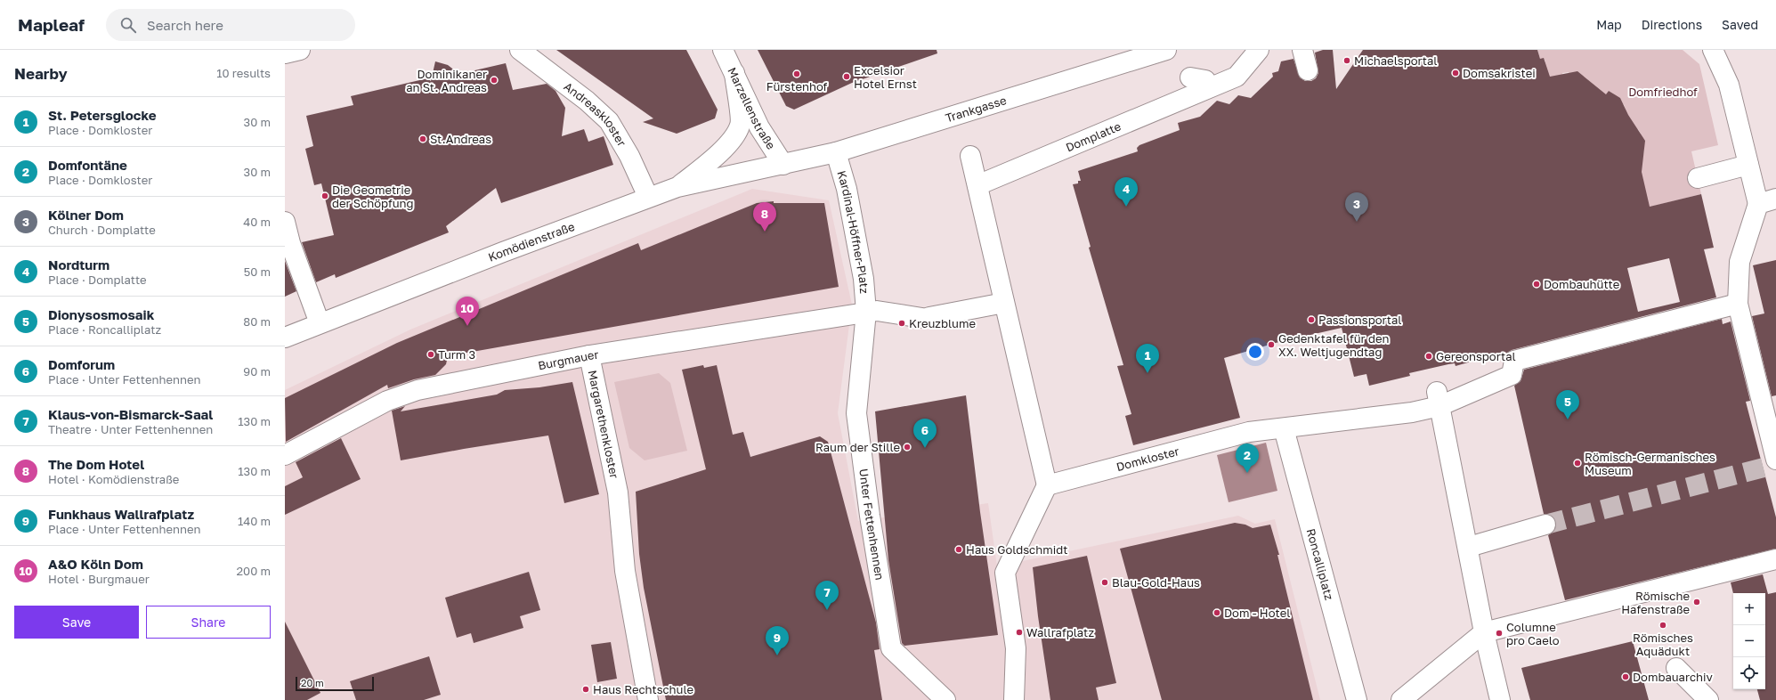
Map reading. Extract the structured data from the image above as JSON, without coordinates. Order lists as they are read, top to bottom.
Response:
{
  "streets": {
    "street": [
      "Marzellenstraße",
      "Trankgasse",
      "Andreaskloster",
      "Domplatte",
      "Kardinal-Höffner-Platz",
      "Komödienstraße",
      "Burgmauer",
      "Margarethenkloster",
      "Domkloster",
      "Unter Fettenhennen",
      "Roncalliplatz"
    ]
  },
  "crossings": [
    ["Marzellenstraße", "Trankgasse"],
    ["Marzellenstraße", "Komödienstraße"],
    ["Trankgasse", "Kardinal-Höffner-Platz"],
    ["Trankgasse", "Komödienstraße"],
    ["Andreaskloster", "Komödienstraße"],
    ["Kardinal-Höffner-Platz", "Burgmauer"],
    ["Kardinal-Höffner-Platz", "Unter Fettenhennen"],
    ["Burgmauer", "Margarethenkloster"],
    ["Domkloster", "Roncalliplatz"]
  ],
  "parks": ["Domfriedhof"],
  "places": [
    "Michaelsportal",
    "Domsakristei",
    "Fürstenhof",
    "Excelsior Hotel Ernst",
    "Dominikaner an St. Andreas",
    "St.Andreas",
    "Die Geometrie der Schöpfung",
    "Dombauhütte",
    "Passionsportal",
    "Kreuzblume",
    "Gedenktafel für den XX. Weltjugendtag",
    "Turm 3",
    "Gereonsportal",
    "Raum der Stille",
    "Römisch-Germanisches Museum",
    "Haus Goldschmidt",
    "Blau-Gold-Haus",
    "Römische Hafenstraße",
    "Dom - Hotel",
    "Römisches Aquädukt",
    "Wallrafplatz",
    "Columne pro Caelo",
    "Dombauarchiv",
    "Haus Rechtschule"
  ],
  "scale_bar": "20 m",
  "page": {
    "header": "Mapleaf",
    "search": "Search here",
    "nav": ["Map", "Directions", "Saved"],
    "heading": ["Nearby", "10 results"],
    "list": [
      {
        "mark": "1",
        "name": "St. Petersglocke",
        "note": "Place · Domkloster",
        "value": "30 m"
      },
      {
        "mark": "2",
        "name": "Domfontäne",
        "note": "Place · Domkloster",
        "value": "30 m"
      },
      {
        "mark": "3",
        "name": "Kölner Dom",
        "note": "Church · Domplatte",
        "value": "40 m"
      },
      {
        "mark": "4",
        "name": "Nordturm",
        "note": "Place · Domplatte",
        "value": "50 m"
      },
      {
        "mark": "5",
        "name": "Dionysosmosaik",
        "note": "Place · Roncalliplatz",
        "value": "80 m"
      },
      {
        "mark": "6",
        "name": "Domforum",
        "note": "Place · Unter Fettenhennen",
        "value": "90 m"
      },
      {
        "mark": "7",
        "name": "Klaus-von-Bismarck-Saal",
        "note": "Theatre · Unter Fettenhennen",
        "value": "130 m"
      },
      {
        "mark": "8",
        "name": "The Dom Hotel",
        "note": "Hotel · Komödienstraße",
        "value": "130 m"
      },
      {
        "mark": "9",
        "name": "Funkhaus Wallrafplatz",
        "note": "Place · Unter Fettenhennen",
        "value": "140 m"
      },
      {
        "mark": "10",
        "name": "A&O Köln Dom",
        "note": "Hotel · Burgmauer",
        "value": "200 m"
      }
    ],
    "pins": [
      "4",
      "3",
      "8",
      "10",
      "1",
      "5",
      "6",
      "2",
      "7",
      "9"
    ],
    "map_buttons": ["+", "−"],
    "buttons": ["Save", "Share"],
    "scale": "20 m"
  }
}
